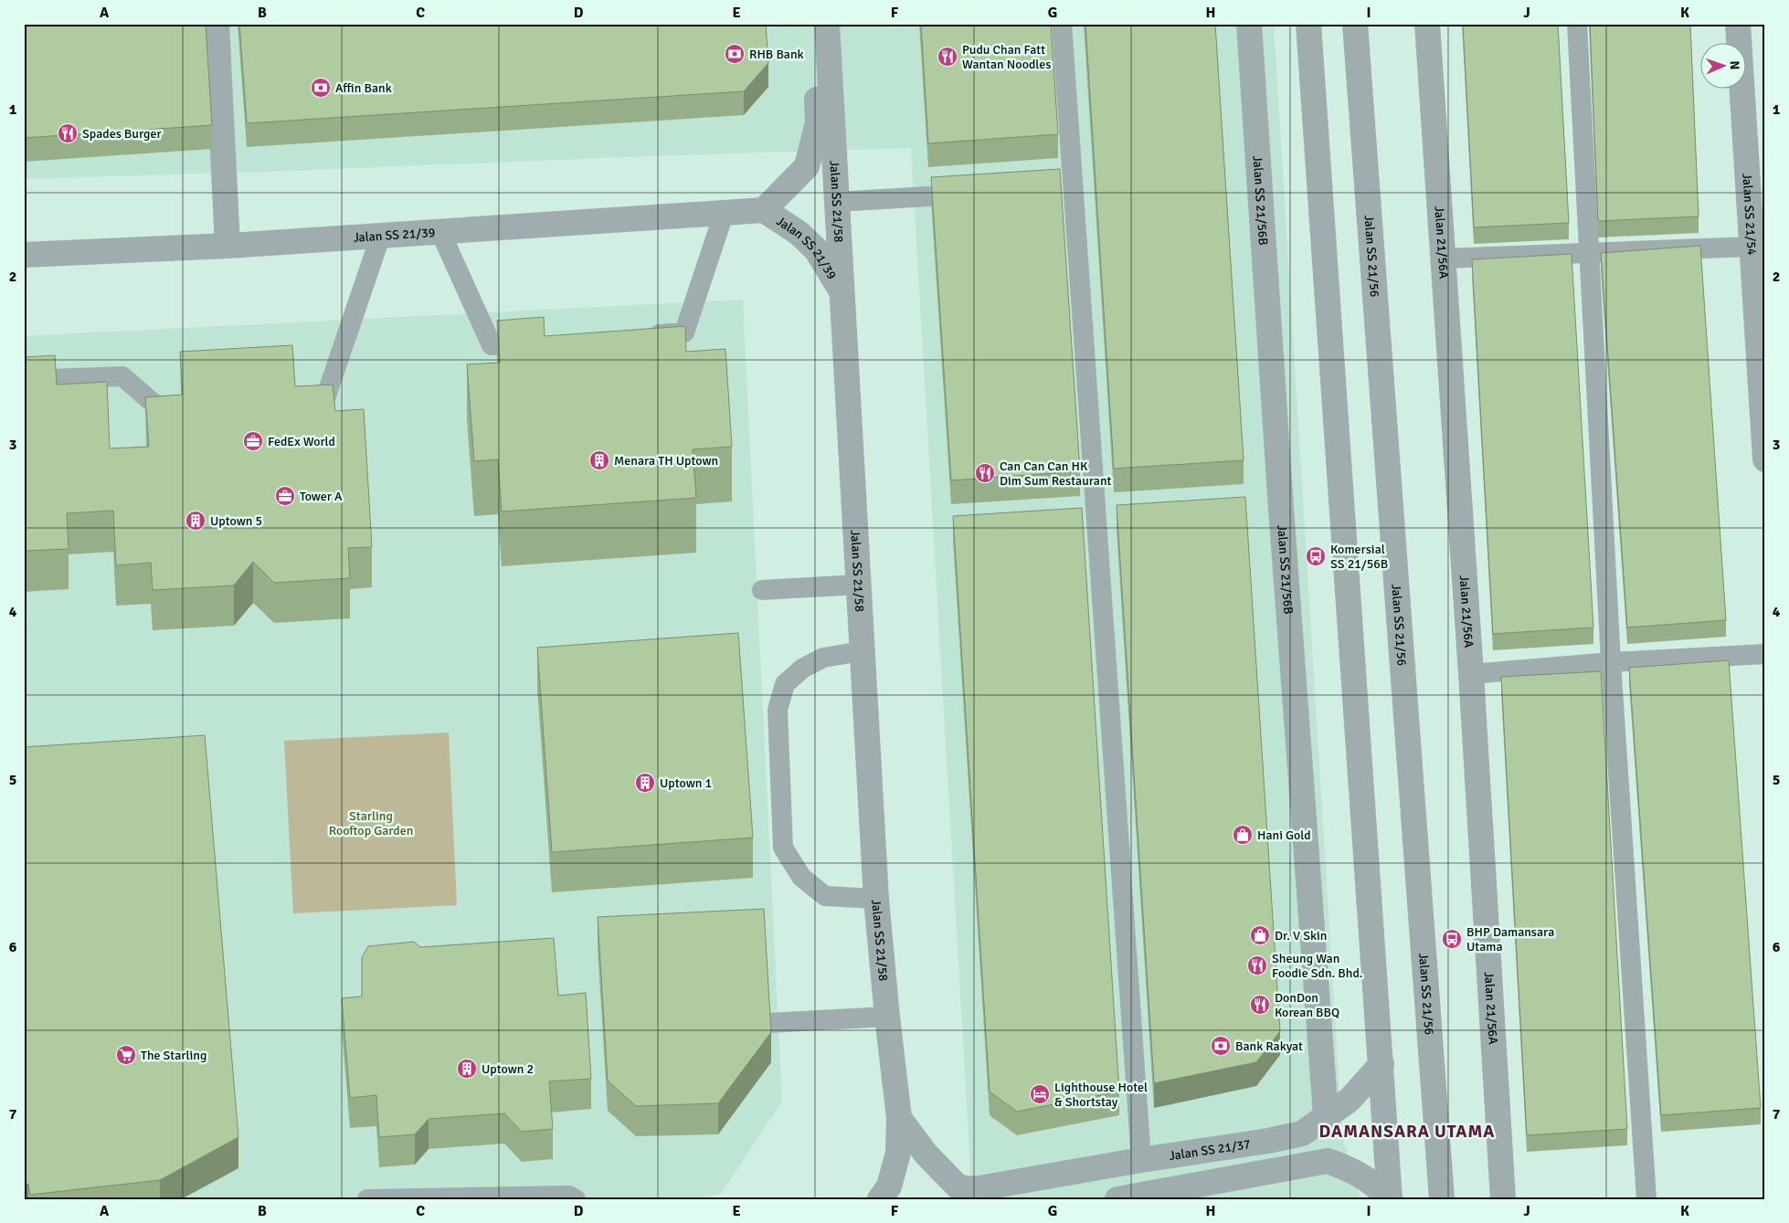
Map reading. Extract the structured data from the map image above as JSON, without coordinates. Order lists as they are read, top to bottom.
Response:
{
  "streets": {
    "street": [
      "Jalan SS 21/56B",
      "Jalan SS 21/58",
      "Jalan SS 21/54",
      "Jalan SS 21/39",
      "Jalan 21/56A",
      "Jalan SS 21/56",
      "Jalan SS 21/37"
    ]
  },
  "crossings": [
    ["Jalan SS 21/56B", "Jalan SS 21/37"],
    ["Jalan SS 21/58", "Jalan SS 21/39"],
    ["Jalan SS 21/58", "Jalan SS 21/37"]
  ],
  "districts": ["DAMANSARA UTAMA"],
  "parks": ["Starling Rooftop Garden"],
  "places": {
    "bank": ["RHB Bank", "Affin Bank", "Bank Rakyat"],
    "restaurant": [
      "Pudu Chan Fatt Wantan Noodles",
      "Spades Burger",
      "Can Can Can HK Dim Sum Restaurant",
      "Sheung Wan Foodie Sdn. Bhd.",
      "DonDon Korean BBQ"
    ],
    "office": ["FedEx World", "Tower A"],
    "building": [
      "Menara TH Uptown",
      "Uptown 5",
      "Uptown 1",
      "Uptown 2"
    ],
    "bus stop": ["Komersial SS 21/56B", "BHP Damansara Utama"],
    "shop": ["Hani Gold", "Dr. V Skin"],
    "supermarket": ["The Starling"],
    "hotel": ["Lighthouse Hotel & Shortstay"]
  },
  "north": "right",
  "grid": {
    "columns": [
      "A",
      "B",
      "C",
      "D",
      "E",
      "F",
      "G",
      "H",
      "I",
      "J",
      "K"
    ],
    "rows": [
      "1",
      "2",
      "3",
      "4",
      "5",
      "6",
      "7"
    ]
  }
}
